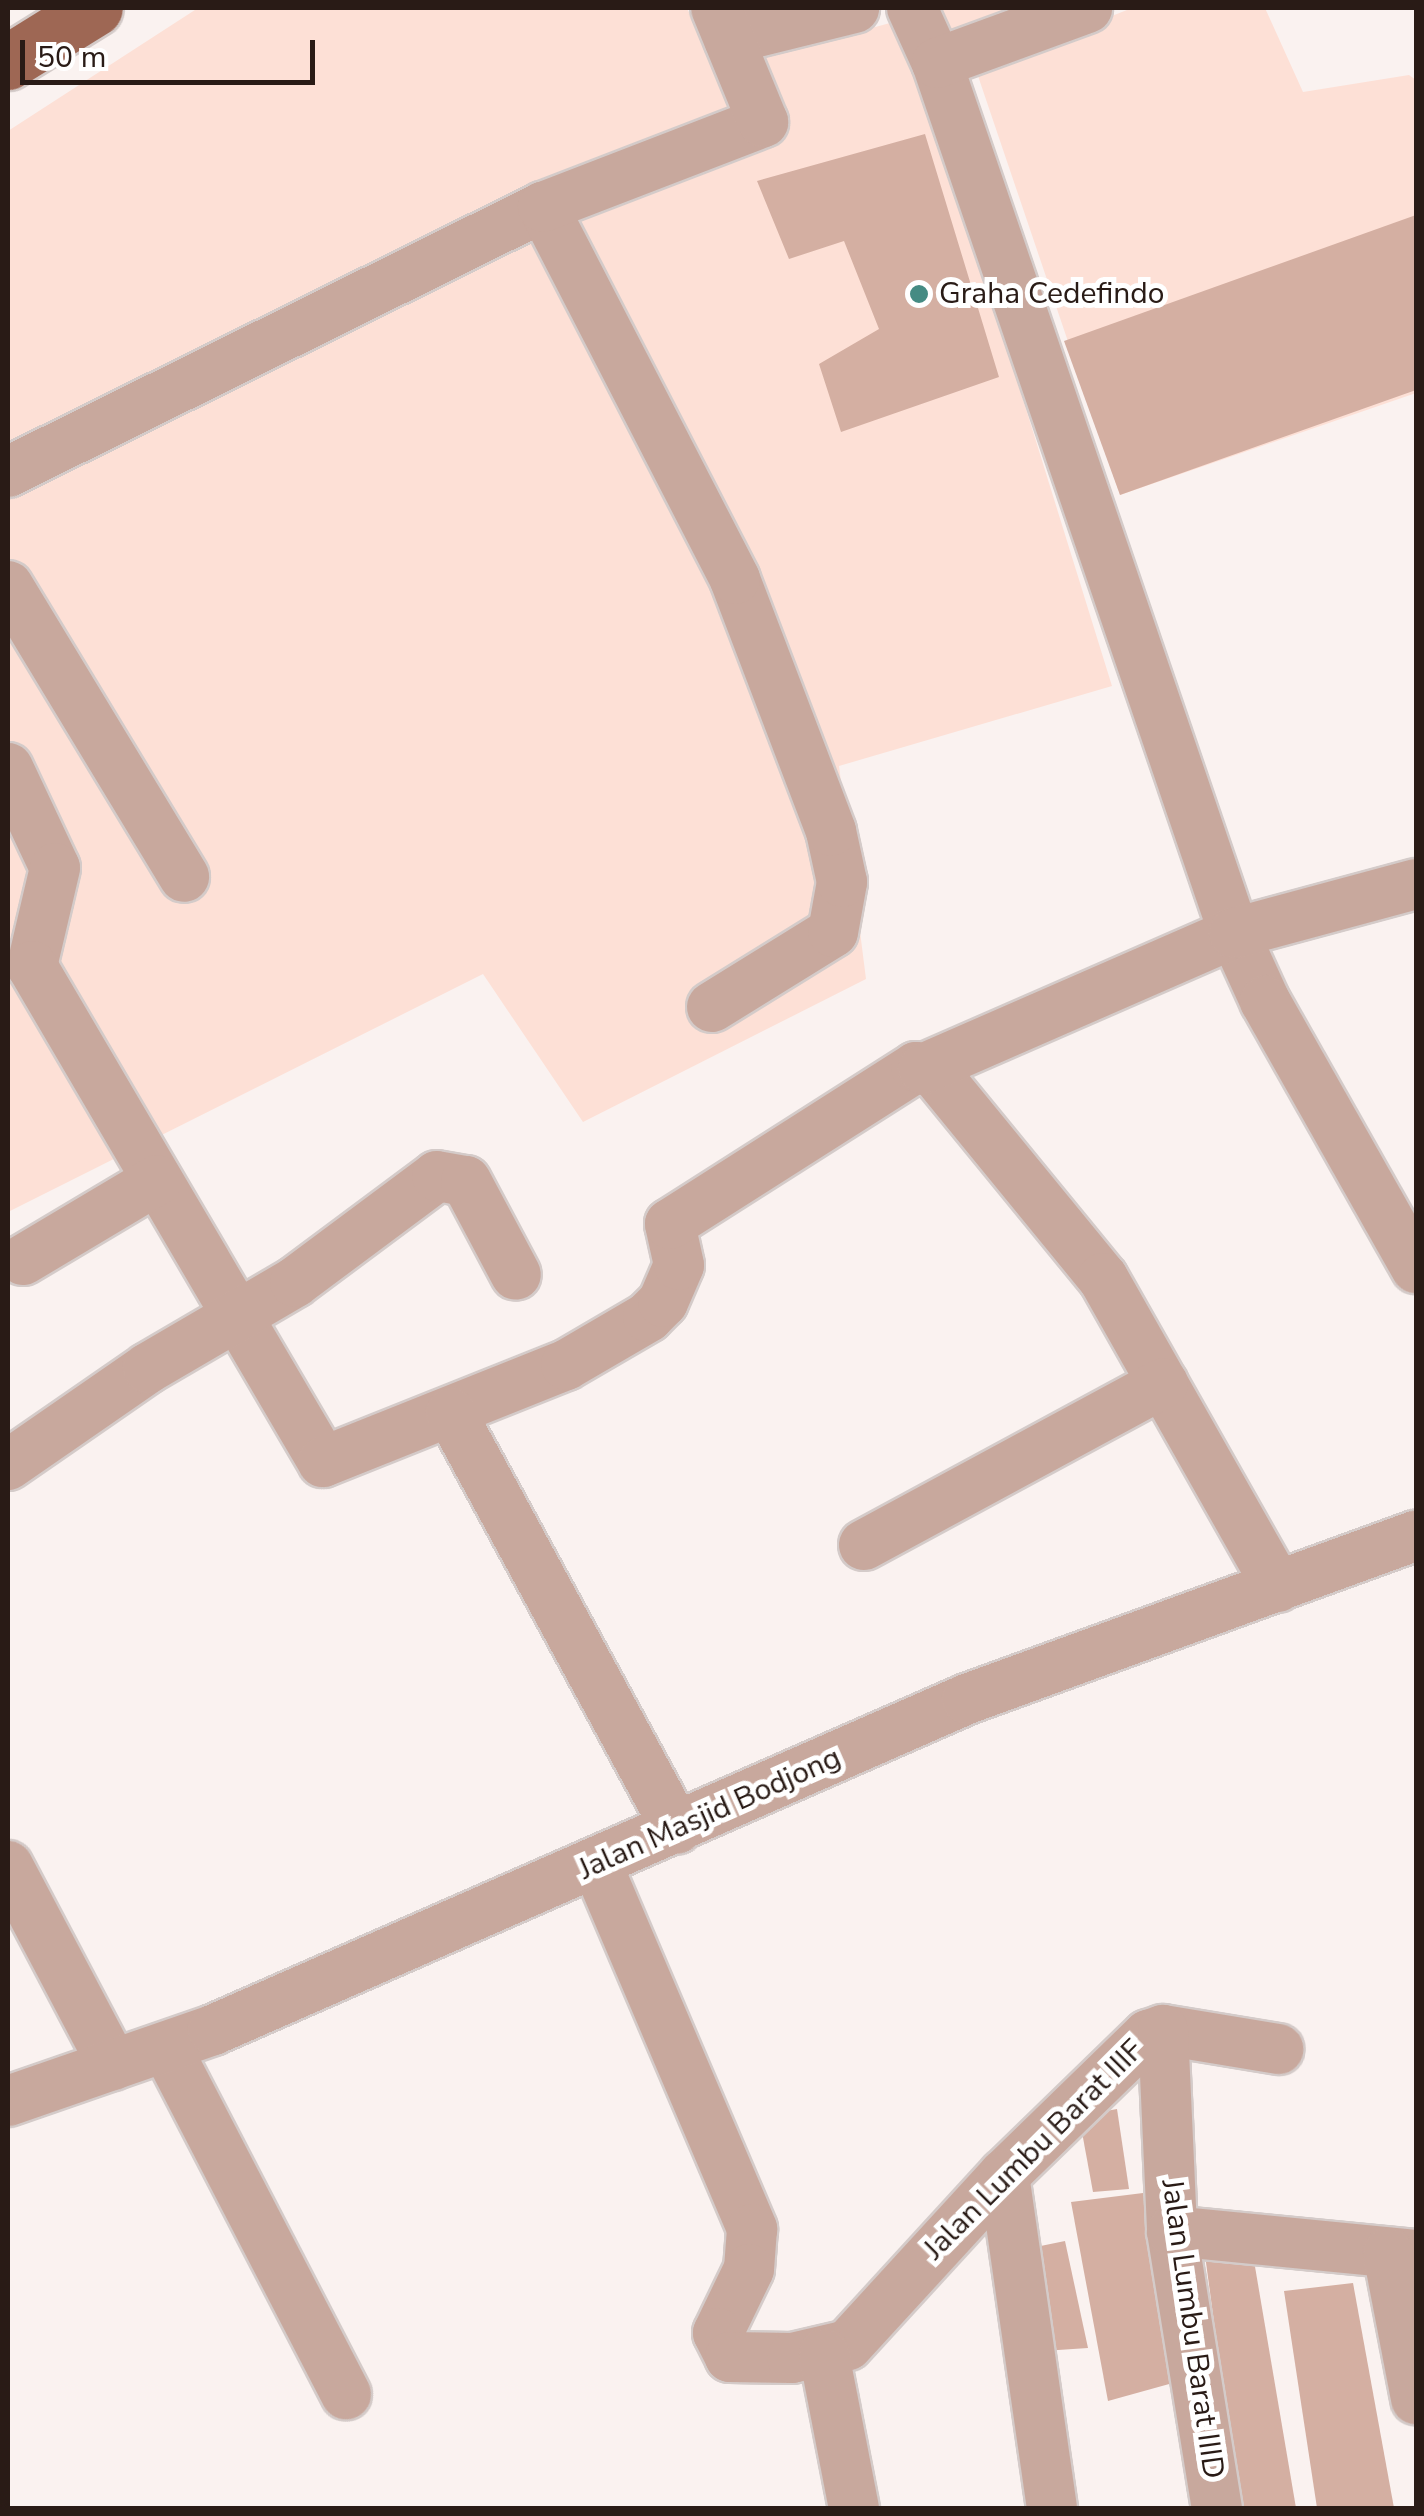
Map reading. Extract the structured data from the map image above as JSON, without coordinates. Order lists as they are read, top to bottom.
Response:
{
  "streets": {
    "street": ["Jalan Masjid Bodjong", "Jalan Lumbu Barat IIIF", "Jalan Lumbu Barat IIID"]
  },
  "crossings": [
    ["Jalan Lumbu Barat IIIF", "Jalan Lumbu Barat IIID"]
  ],
  "places": ["Graha Cedefindo"],
  "scale_bar": "50 m"
}
